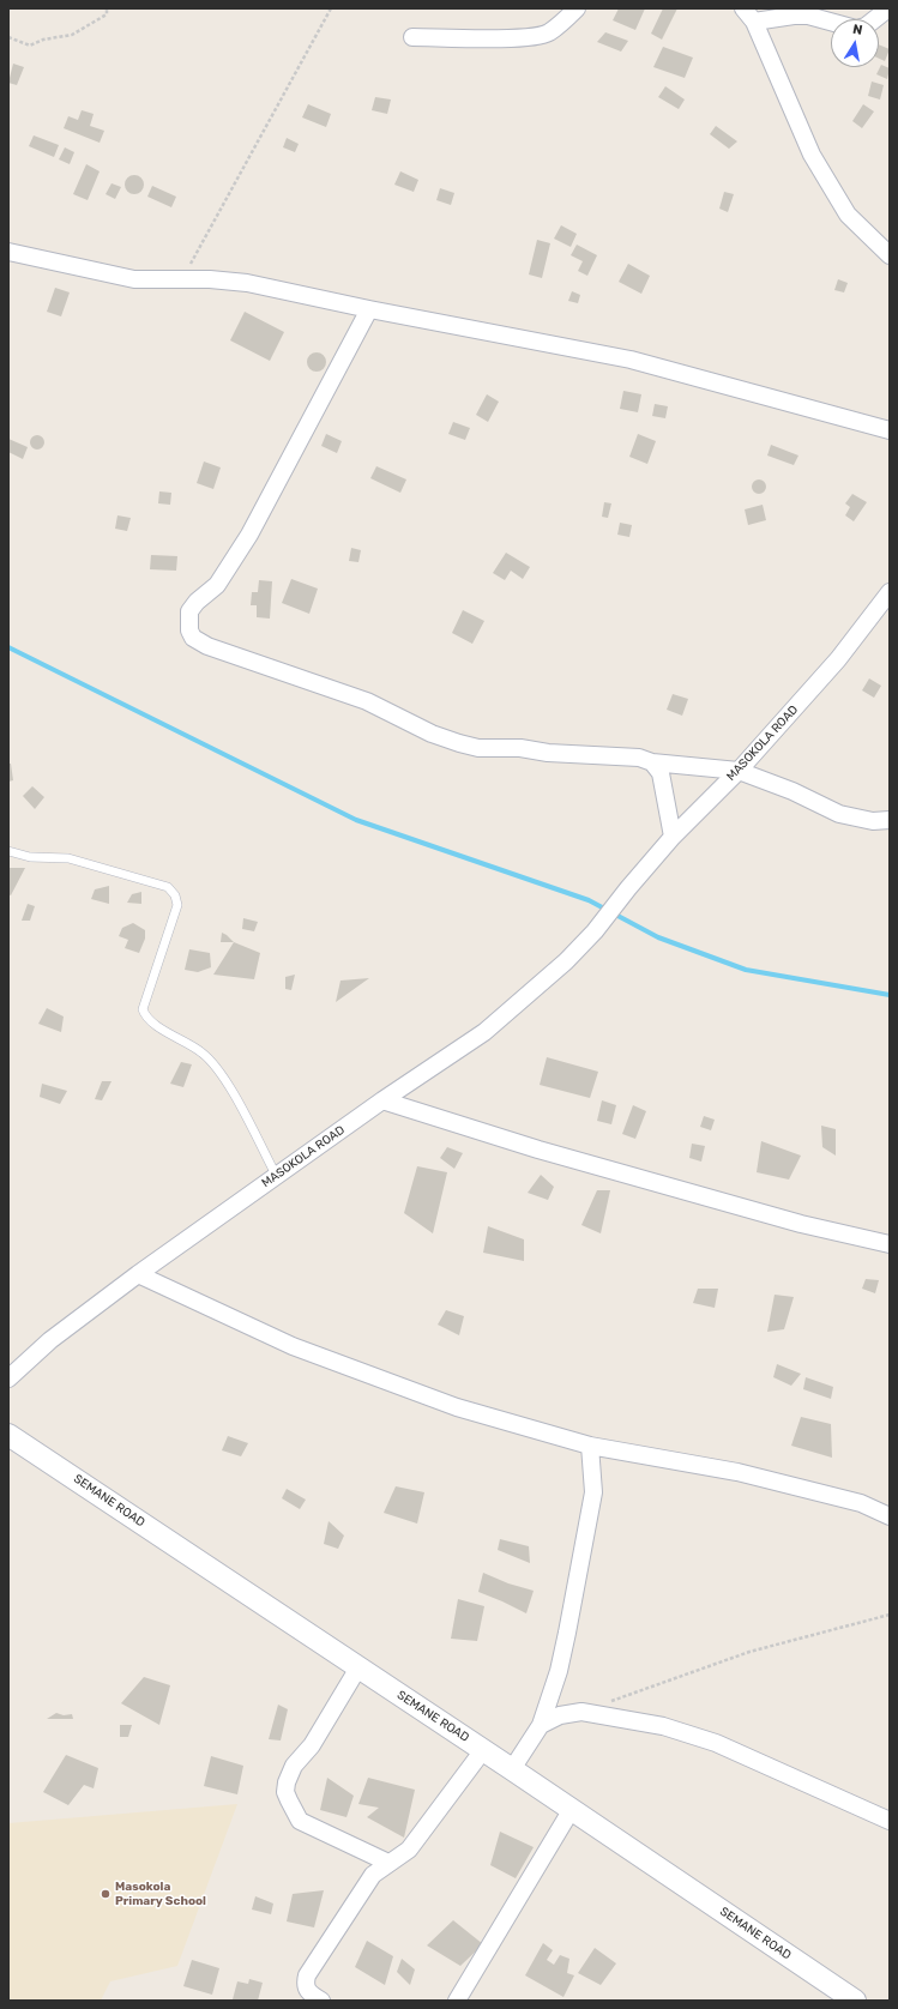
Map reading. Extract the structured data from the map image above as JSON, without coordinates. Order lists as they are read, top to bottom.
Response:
{
  "streets": {
    "street": ["MASOKOLA ROAD", "SEMANE ROAD"]
  },
  "places": ["Masokola Primary School"],
  "north": "top"
}
